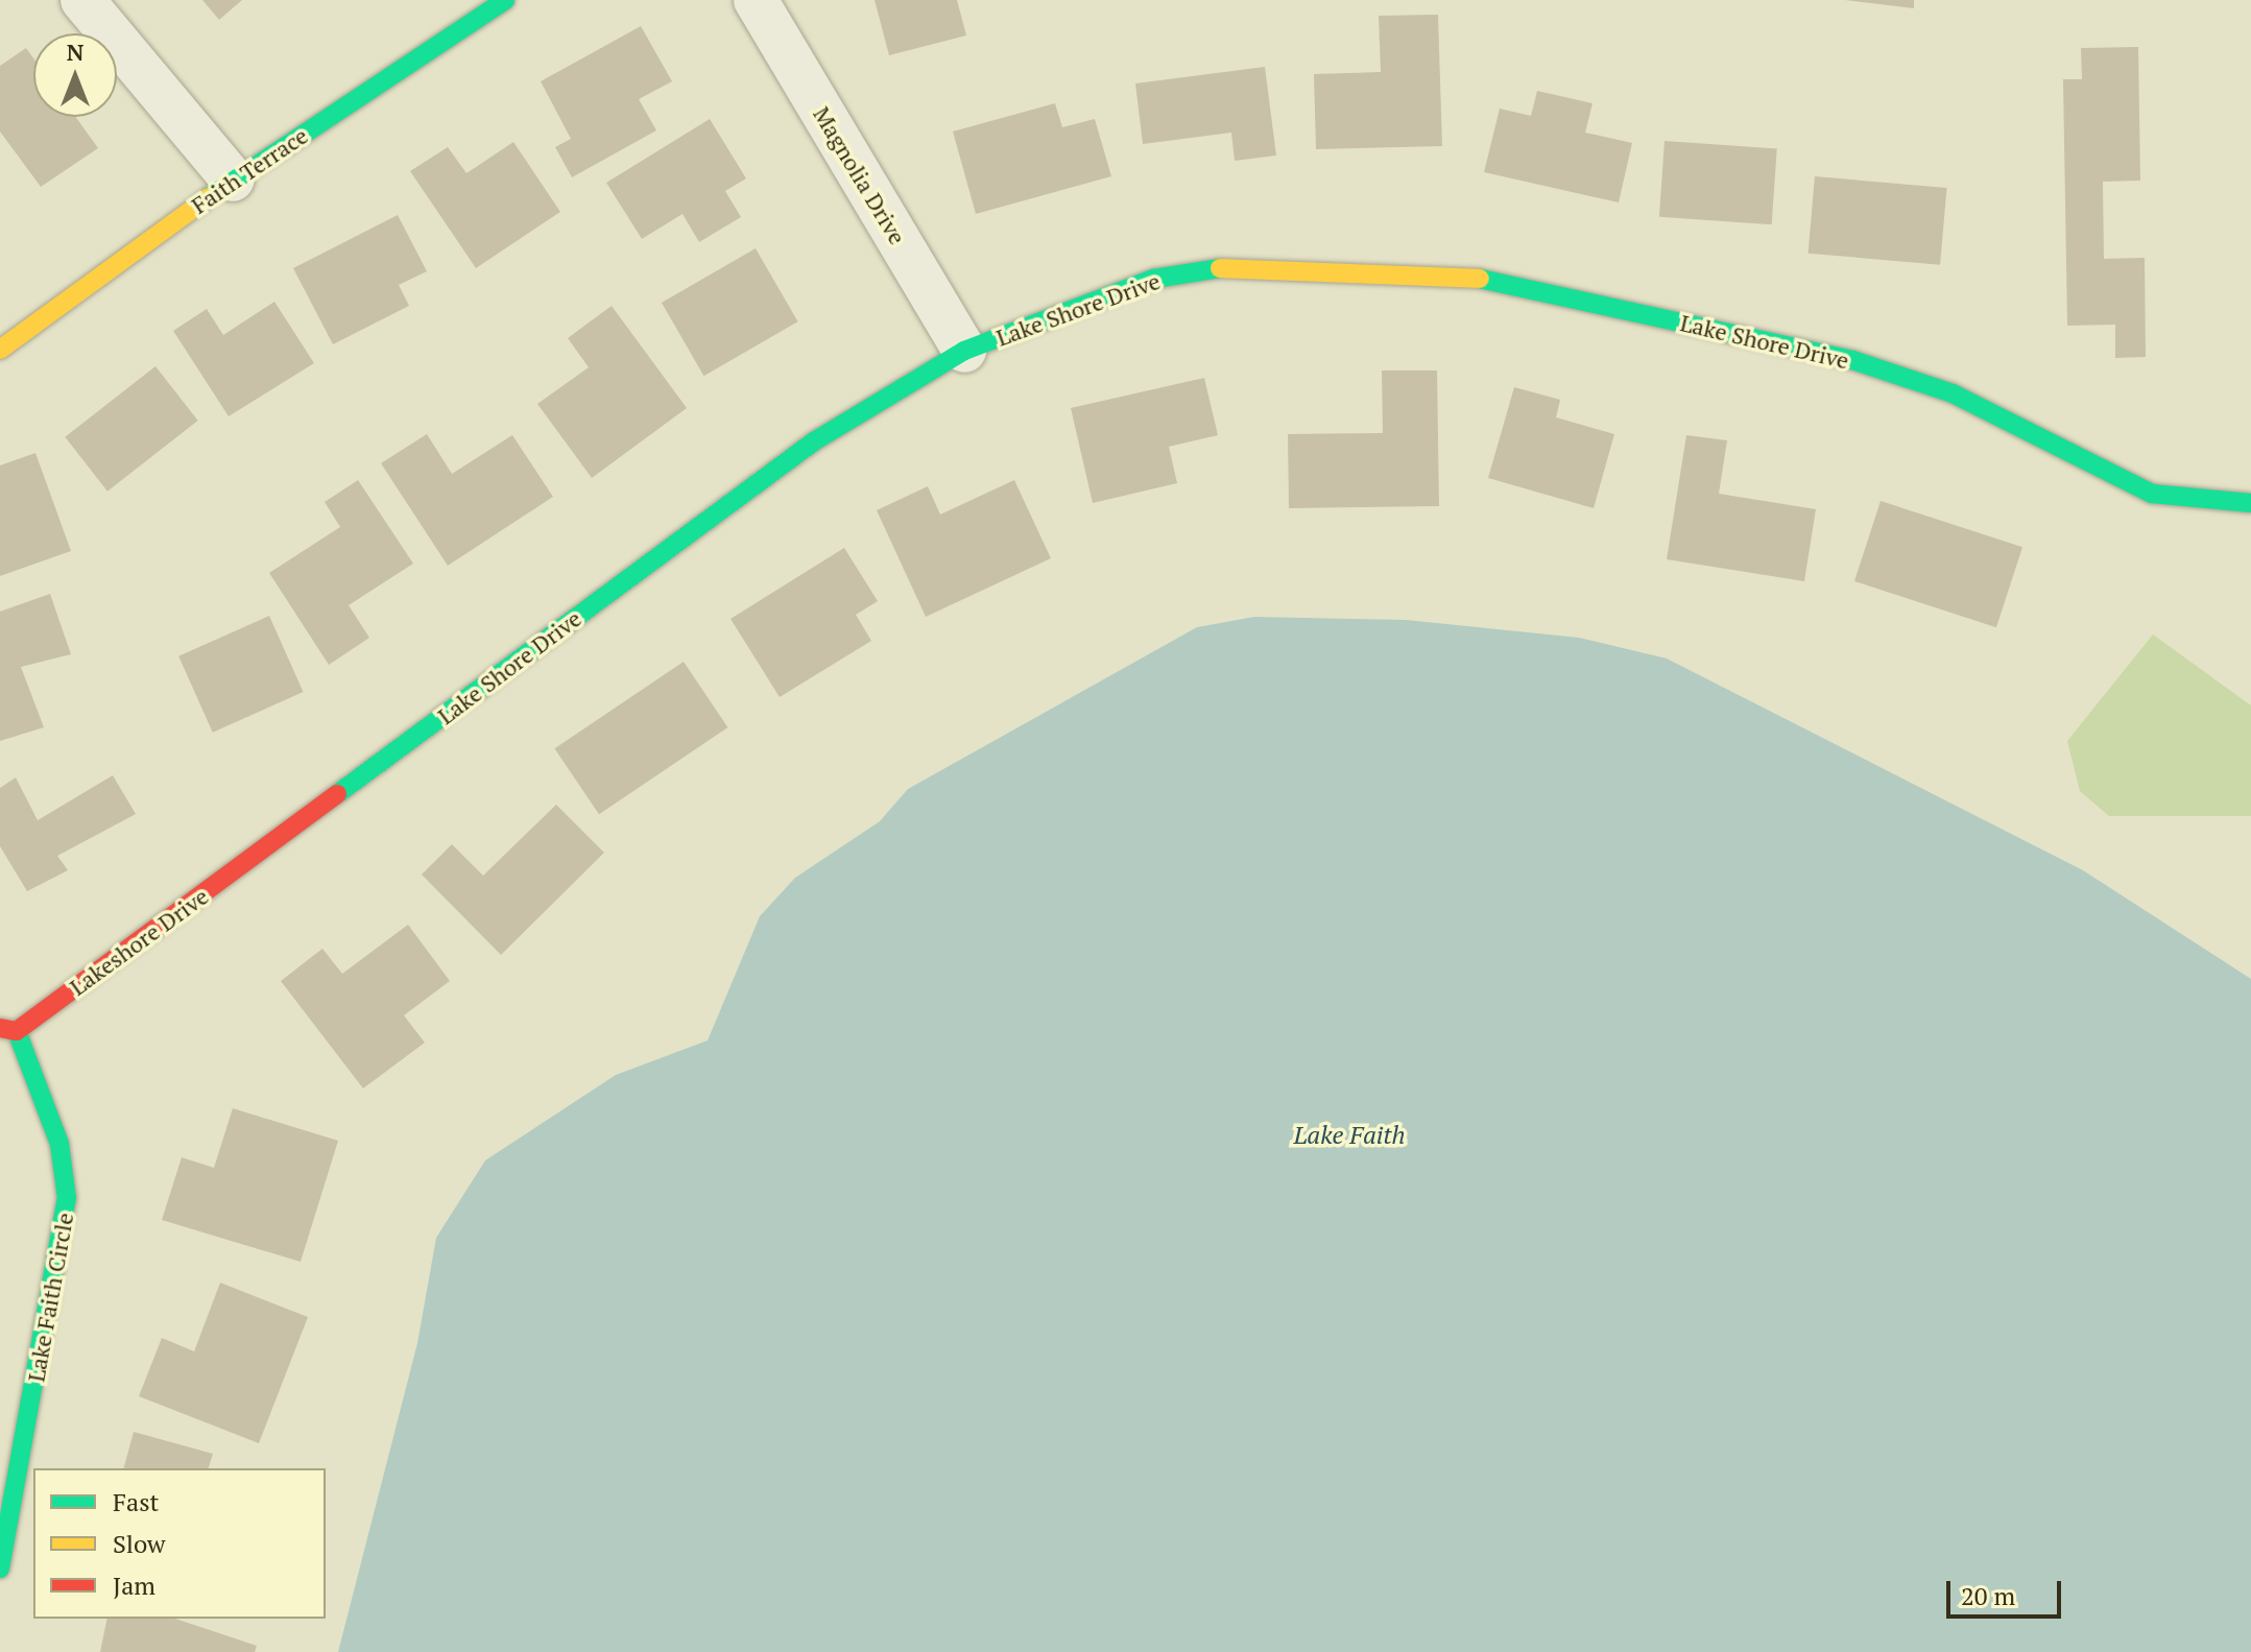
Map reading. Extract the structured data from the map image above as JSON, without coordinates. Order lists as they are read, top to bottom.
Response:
{
  "streets": {
    "street": [
      "Faith Terrace",
      "Magnolia Drive",
      "Lake Shore Drive",
      "Lakeshore Drive",
      "Lake Faith Circle"
    ]
  },
  "crossings": [
    ["Magnolia Drive", "Lake Shore Drive"],
    ["Lake Shore Drive", "Lakeshore Drive"],
    ["Lakeshore Drive", "Lake Faith Circle"]
  ],
  "water": ["Lake Faith"],
  "legend": ["Fast", "Slow", "Jam"],
  "scale_bar": "20 m",
  "north": "top"
}
